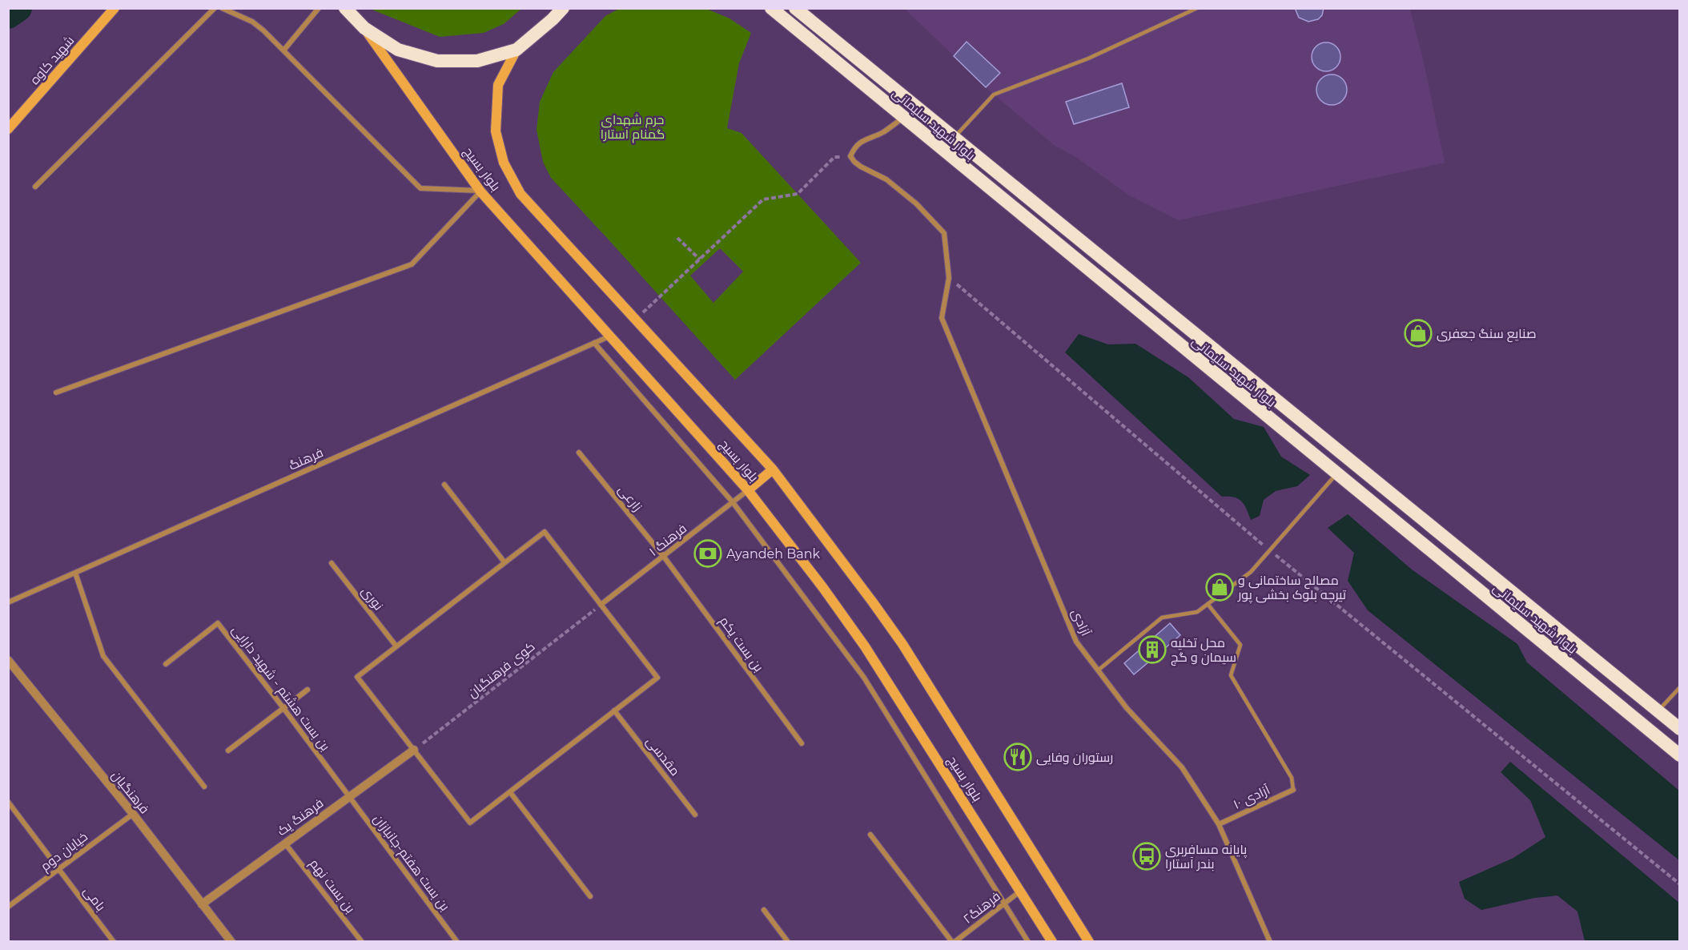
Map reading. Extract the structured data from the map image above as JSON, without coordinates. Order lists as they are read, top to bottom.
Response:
{
  "streets": {
    "highway": ["بلوار شهید سلیمانی"],
    "main road": ["شهید کاوه", "بلوار بسیج"],
    "street": [
      "فرهنگ",
      "زارعی",
      "فرهنگ ۱",
      "نوری",
      "آزادی",
      "بن بست یکم",
      "بن بست هشتم - شهید دارایی",
      "مقدسی",
      "فرهنگیان",
      "آزادی ۱۰",
      "فرهنگ یک",
      "خیابان دوم",
      "بن بست هفتم-جانبازان",
      "بن بست نهم",
      "بامی",
      "فرهنگ۲"
    ],
    "path": ["کوی فرهنگیان"]
  },
  "crossings": [
    ["بلوار بسیج", "فرهنگ"],
    ["بلوار بسیج", "فرهنگ ۱"],
    ["بلوار بسیج", "فرهنگ۲"],
    ["زارعی", "فرهنگ ۱"],
    ["زارعی", "بن بست یکم"],
    ["فرهنگ ۱", "بن بست یکم"],
    ["فرهنگ ۱", "کوی فرهنگیان"],
    ["آزادی", "آزادی ۱۰"],
    ["کوی فرهنگیان", "فرهنگ یک"],
    ["بن بست هشتم - شهید دارایی", "فرهنگ یک"],
    ["بن بست هشتم - شهید دارایی", "بن بست هفتم-جانبازان"],
    ["فرهنگیان", "فرهنگ یک"],
    ["فرهنگیان", "خیابان دوم"],
    ["فرهنگ یک", "بن بست هفتم-جانبازان"],
    ["فرهنگ یک", "بن بست نهم"],
    ["خیابان دوم", "بامی"]
  ],
  "parks": ["حرم شهدای گمنام آستارا"],
  "places": {
    "shop": ["صنایع سنگ جعفری", "مصالح ساختمانی و تیرچه بلوک بخشی پور"],
    "bank": ["Ayandeh Bank"],
    "building": ["محل تخلیه سیمان و گچ"],
    "restaurant": ["رستوران وفایی"],
    "bus stop": ["پایانه مسافربری بندر آستارا"]
  }
}
